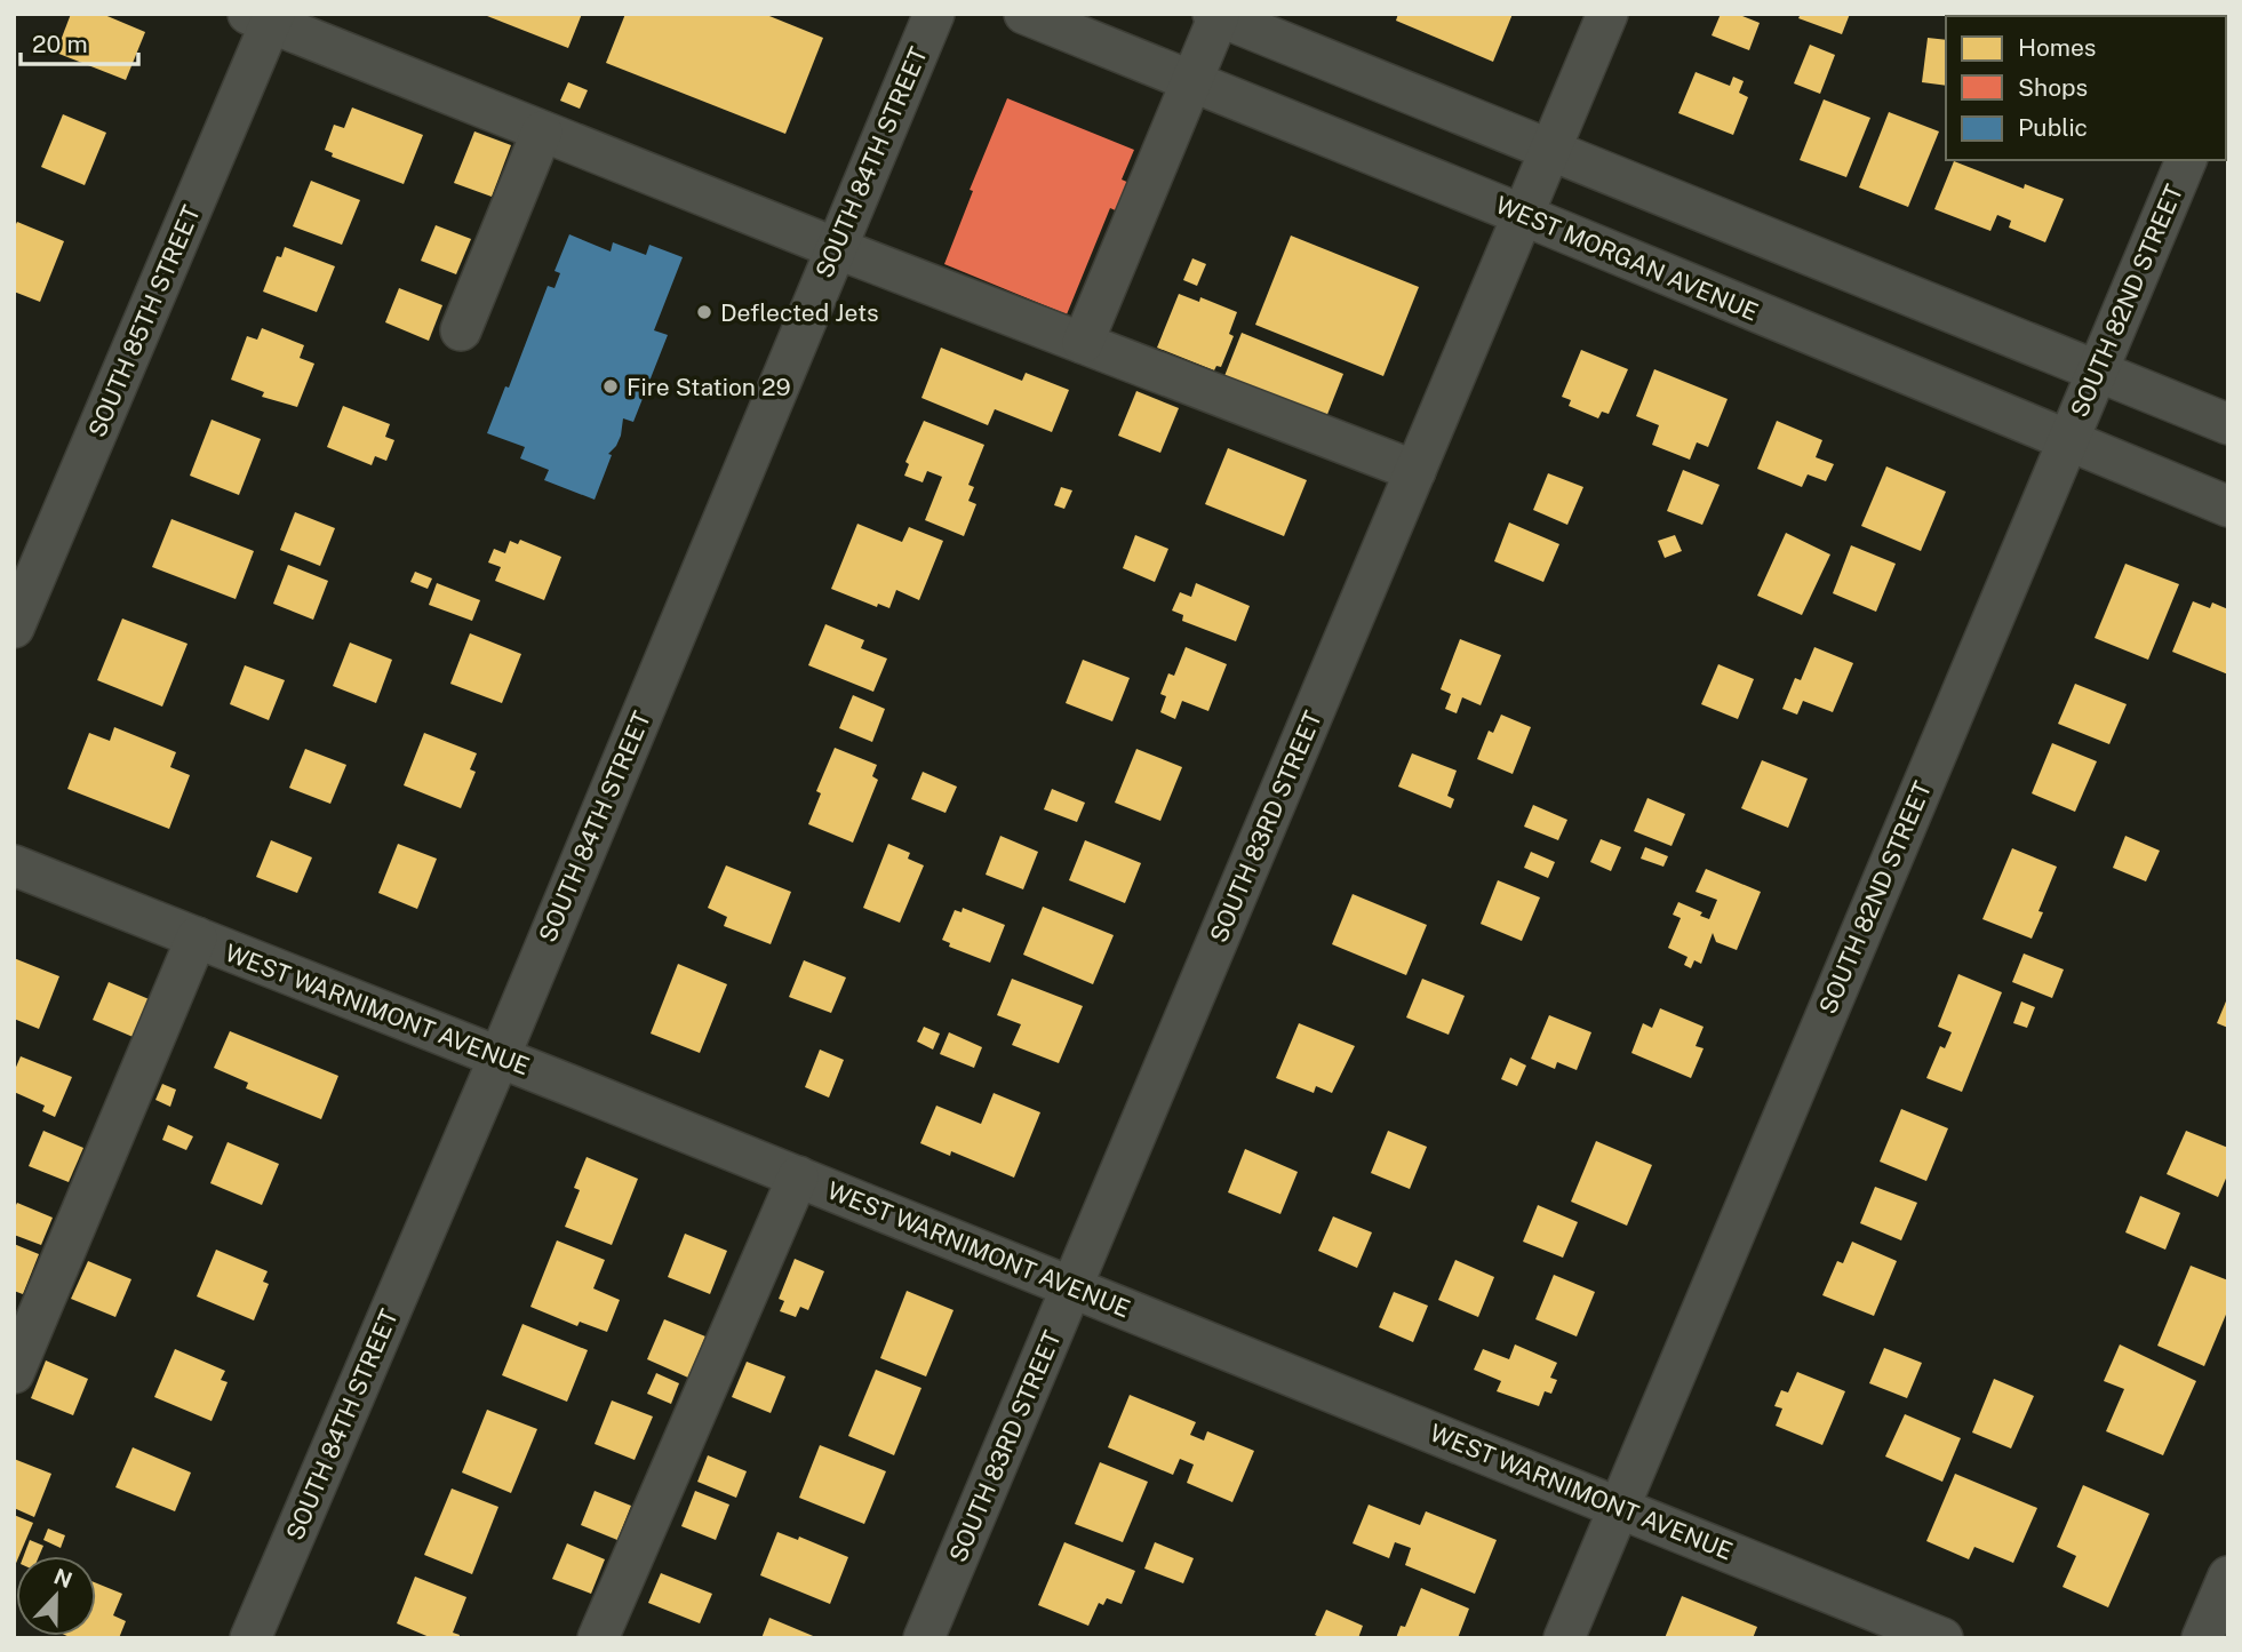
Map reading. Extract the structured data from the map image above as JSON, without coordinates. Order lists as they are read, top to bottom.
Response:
{
  "streets": {
    "street": [
      "SOUTH 84TH STREET",
      "WEST MORGAN AVENUE",
      "SOUTH 82ND STREET",
      "SOUTH 85TH STREET",
      "SOUTH 83RD STREET",
      "WEST WARNIMONT AVENUE"
    ]
  },
  "crossings": [
    ["SOUTH 84TH STREET", "WEST WARNIMONT AVENUE"],
    ["WEST MORGAN AVENUE", "SOUTH 82ND STREET"],
    ["WEST MORGAN AVENUE", "SOUTH 83RD STREET"],
    ["SOUTH 82ND STREET", "WEST WARNIMONT AVENUE"],
    ["SOUTH 83RD STREET", "WEST WARNIMONT AVENUE"]
  ],
  "places": ["Deflected Jets", "Fire Station 29"],
  "legend": ["Homes", "Shops", "Public"],
  "scale_bar": "20 m",
  "north": "top"
}
